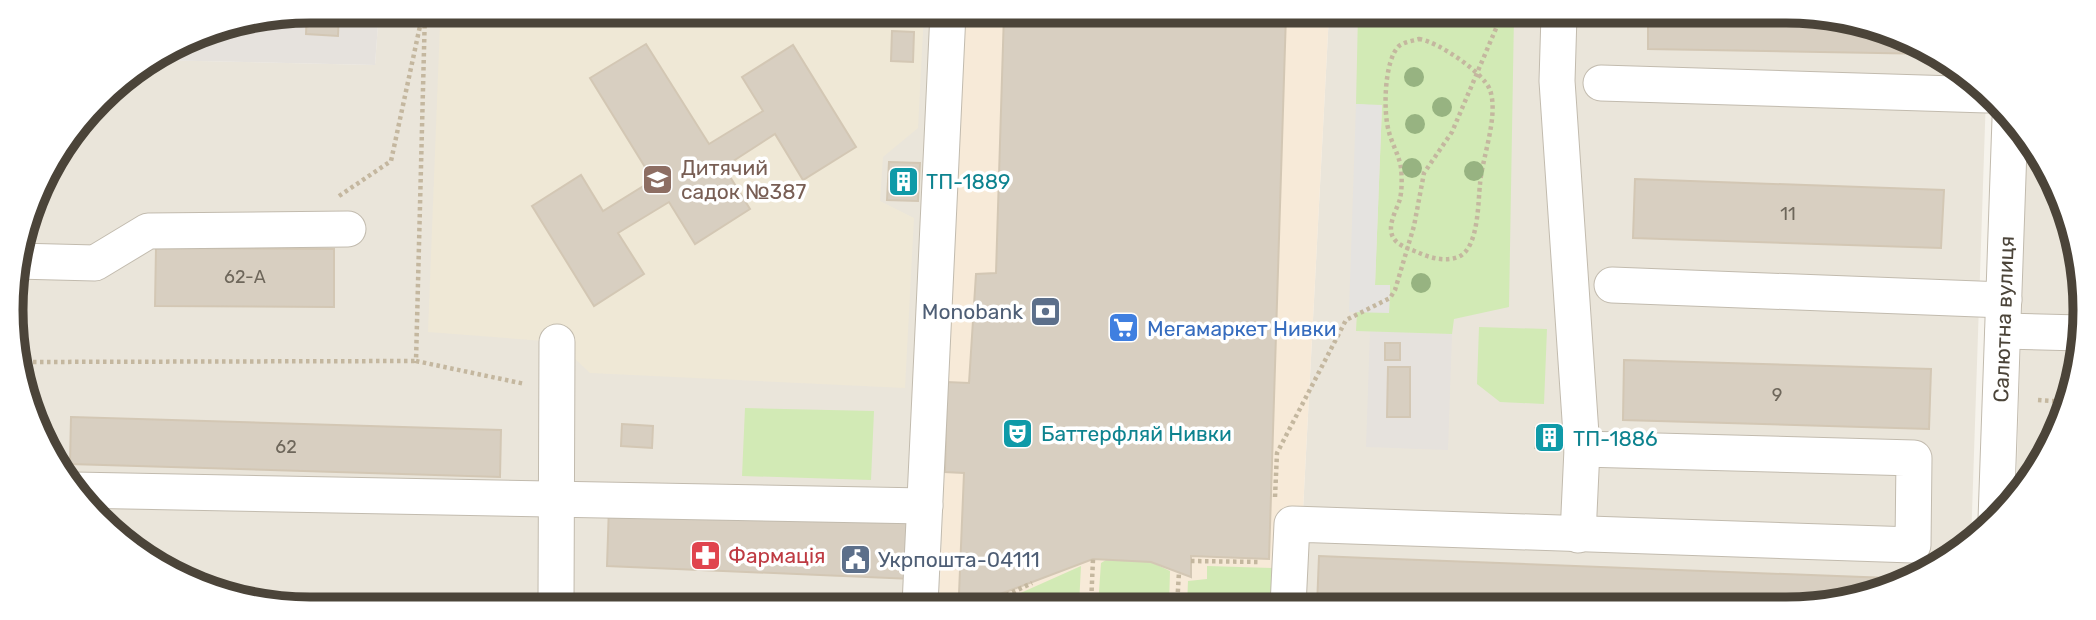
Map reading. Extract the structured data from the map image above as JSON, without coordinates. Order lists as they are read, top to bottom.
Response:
{
  "streets": {
    "street": ["Салютна вулиця"]
  },
  "places": {
    "school or university": ["Дитячий садок №387"],
    "building": ["ТП-1889", "ТП-1886"],
    "bank": ["Monobank"],
    "supermarket": ["Мегамаркет Нивки"],
    "theatre": ["Баттерфляй Нивки"],
    "pharmacy": ["Фармація"],
    "public building": ["Укрпошта-04111"]
  },
  "house_numbers": [
    "11",
    "62-А",
    "9",
    "62"
  ]
}
